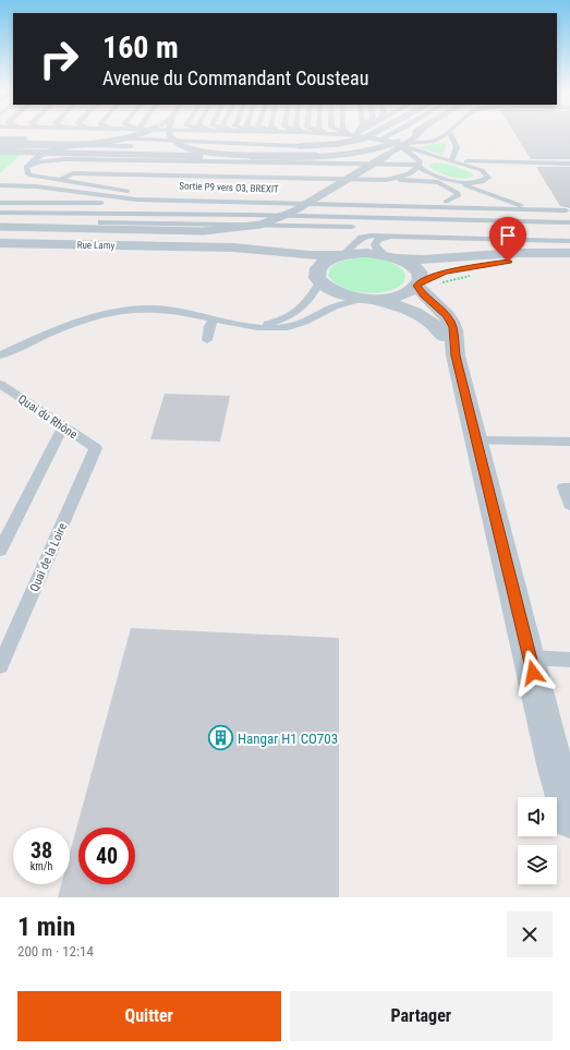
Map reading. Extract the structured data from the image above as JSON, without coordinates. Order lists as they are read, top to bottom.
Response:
{
  "streets": {
    "street": ["Rue Lamy"],
    "lane": ["Sortie P9 vers O3, BREXIT", "Quai du Rhône", "Quai de la Loire"]
  },
  "crossings": [
    ["Quai du Rhône", "Quai de la Loire"]
  ],
  "places": {
    "building": ["Hangar H1 CO703"]
  },
  "page": {
    "turn": ["160 m", "Avenue du Commandant Cousteau"],
    "speed": "38 km/h",
    "limit": "40",
    "heading": ["1 min", "200 m · 12:14"],
    "buttons": ["Quitter", "Partager"]
  }
}
